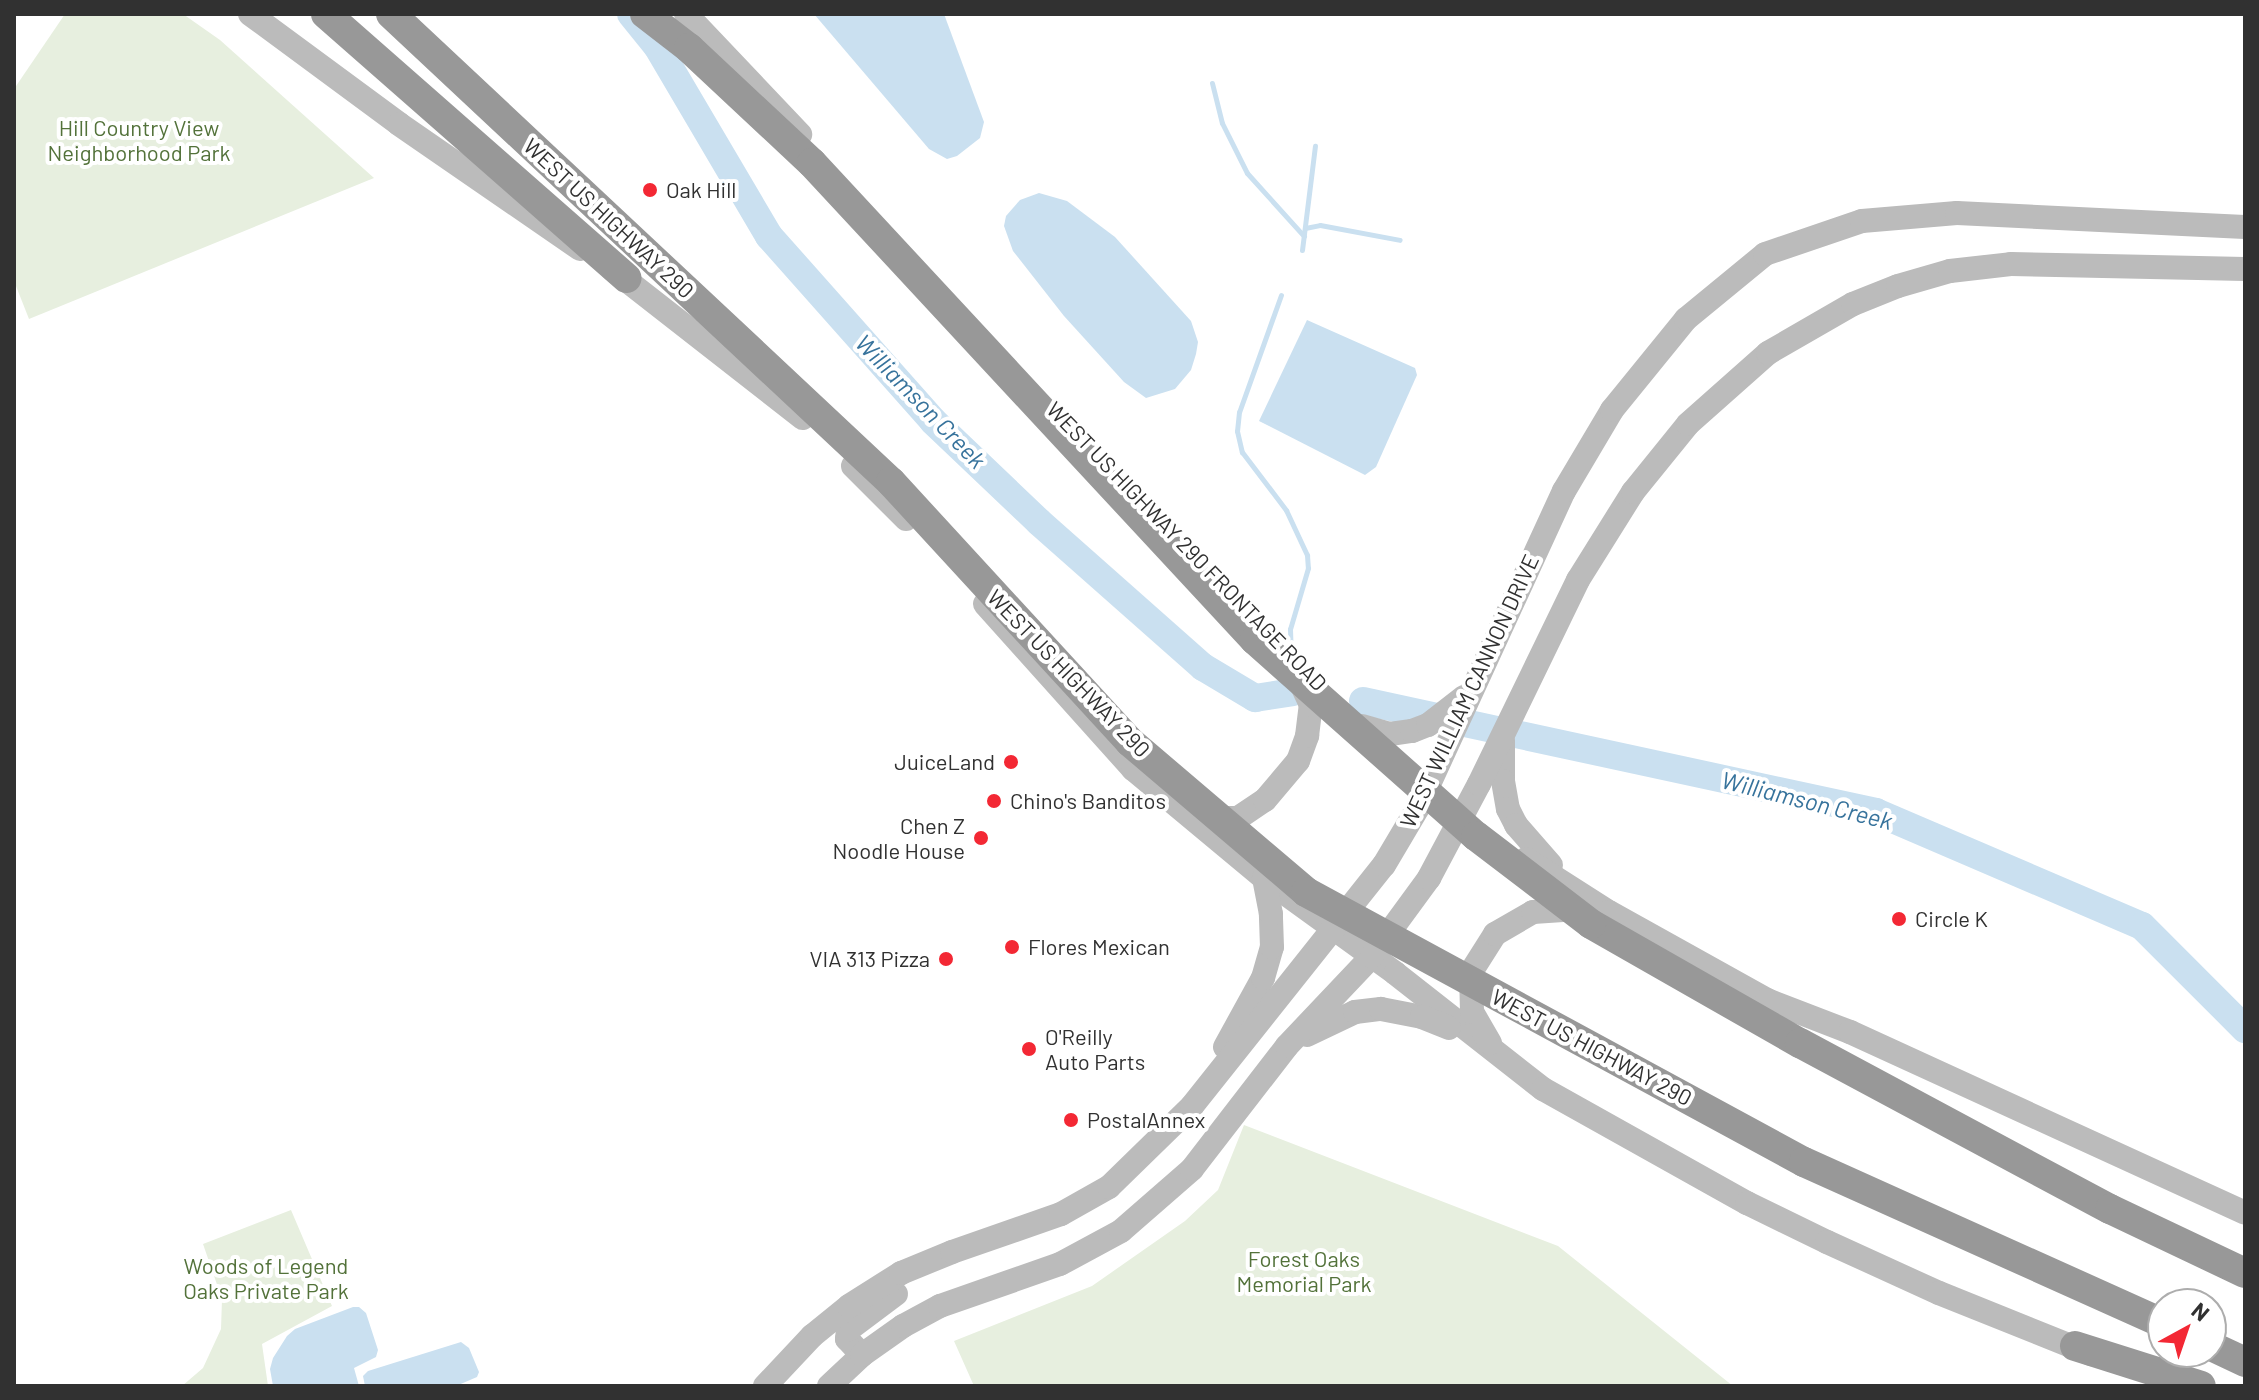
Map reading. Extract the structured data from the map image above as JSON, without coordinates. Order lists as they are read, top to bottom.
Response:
{
  "streets": {
    "highway": ["WEST US HIGHWAY 290"],
    "main road": ["WEST US HIGHWAY 290 FRONTAGE ROAD", "WEST WILLIAM CANNON DRIVE"]
  },
  "crossings": [
    ["WEST US HIGHWAY 290 FRONTAGE ROAD", "WEST WILLIAM CANNON DRIVE"]
  ],
  "water": ["Williamson Creek"],
  "parks": ["Hill Country View Neighborhood Park", "Forest Oaks Memorial Park", "Woods of Legend Oaks Private Park"],
  "places": [
    "Oak Hill",
    "JuiceLand",
    "Chino's Banditos",
    "Chen Z Noodle House",
    "Circle K",
    "Flores Mexican",
    "VIA 313 Pizza",
    "O'Reilly Auto Parts",
    "PostalAnnex"
  ],
  "north": "top right"
}
